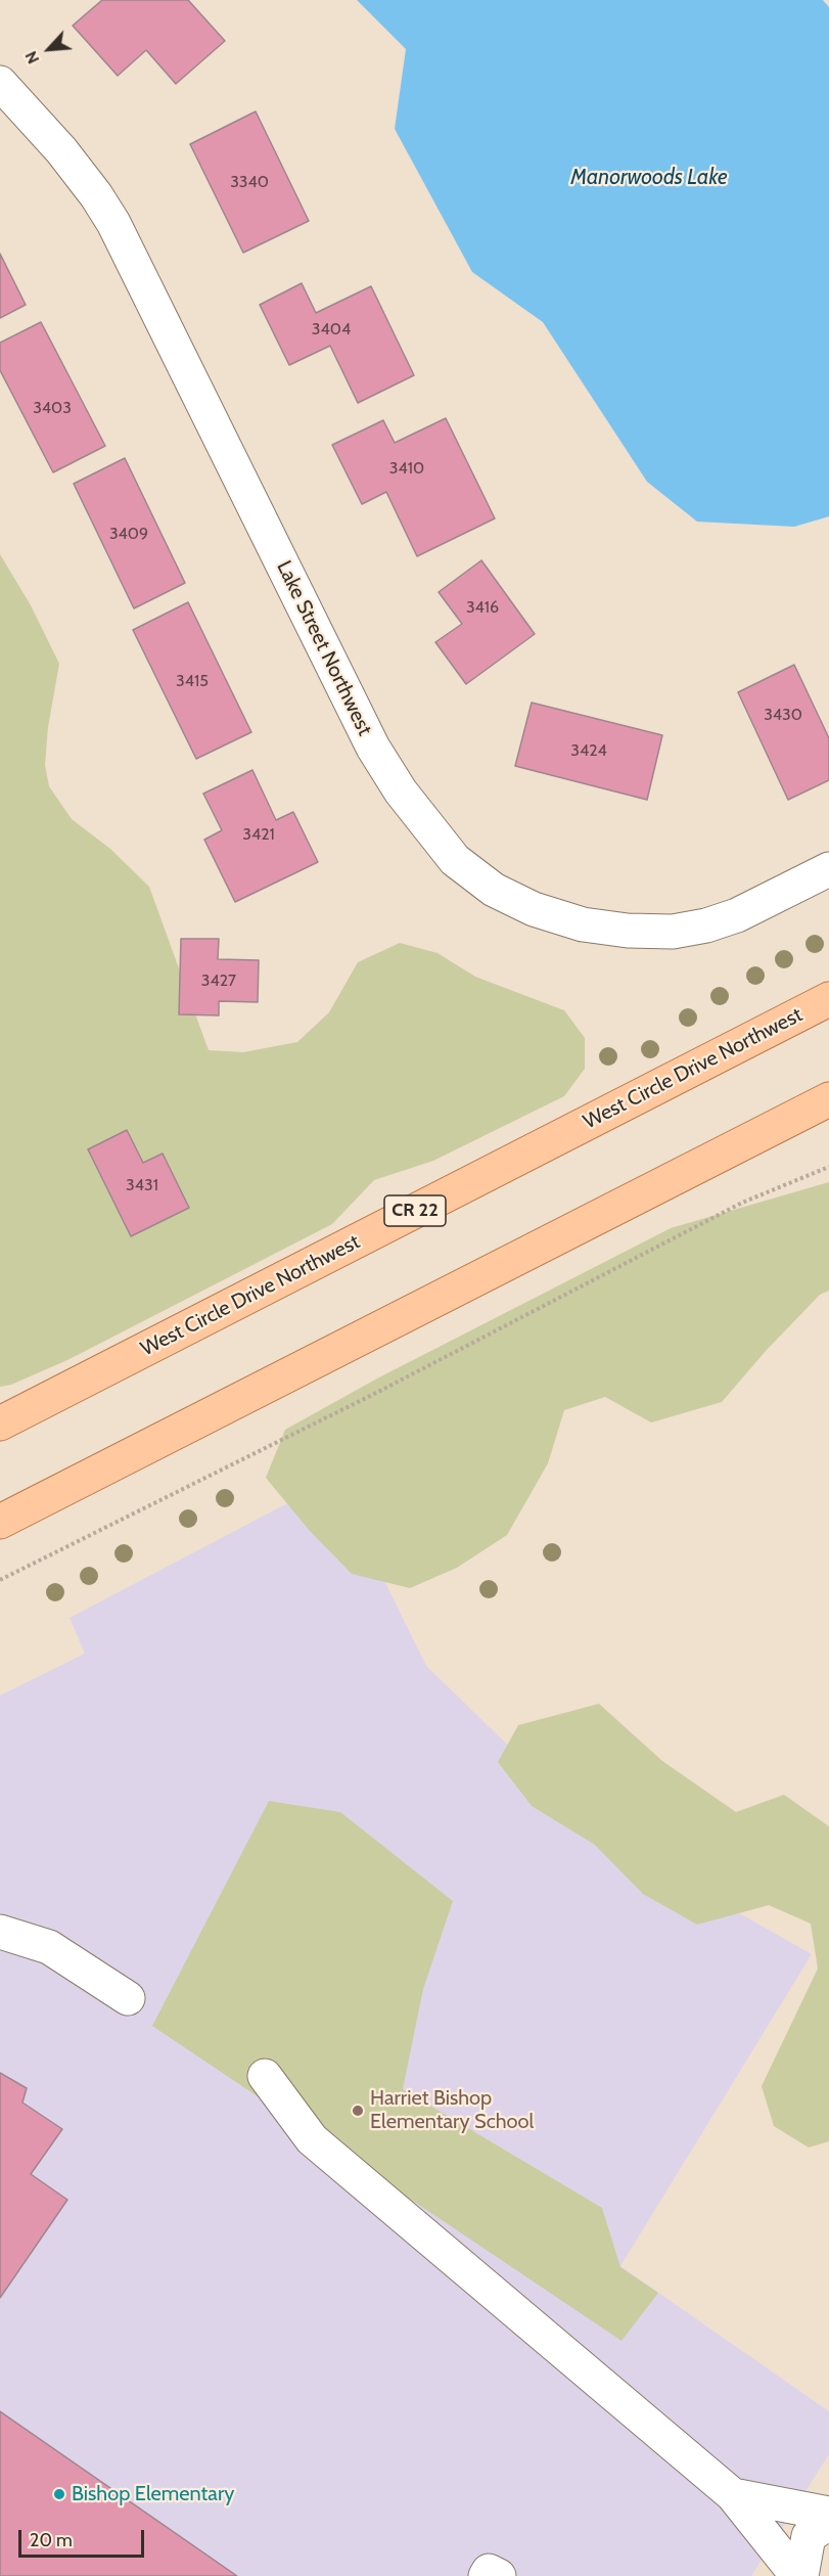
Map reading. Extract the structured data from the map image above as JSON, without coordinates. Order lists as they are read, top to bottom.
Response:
{
  "streets": {
    "main road": ["West Circle Drive Northwest", "CR 22"],
    "street": ["Lake Street Northwest"]
  },
  "water": ["Manorwoods Lake"],
  "places": ["Harriet Bishop Elementary School", "Bishop Elementary"],
  "house_numbers": [
    "3340",
    "3404",
    "3403",
    "3410",
    "3409",
    "3416",
    "3415",
    "3430",
    "3424",
    "3421",
    "3427",
    "3431"
  ],
  "scale_bar": "20 m",
  "north": "bottom left"
}
